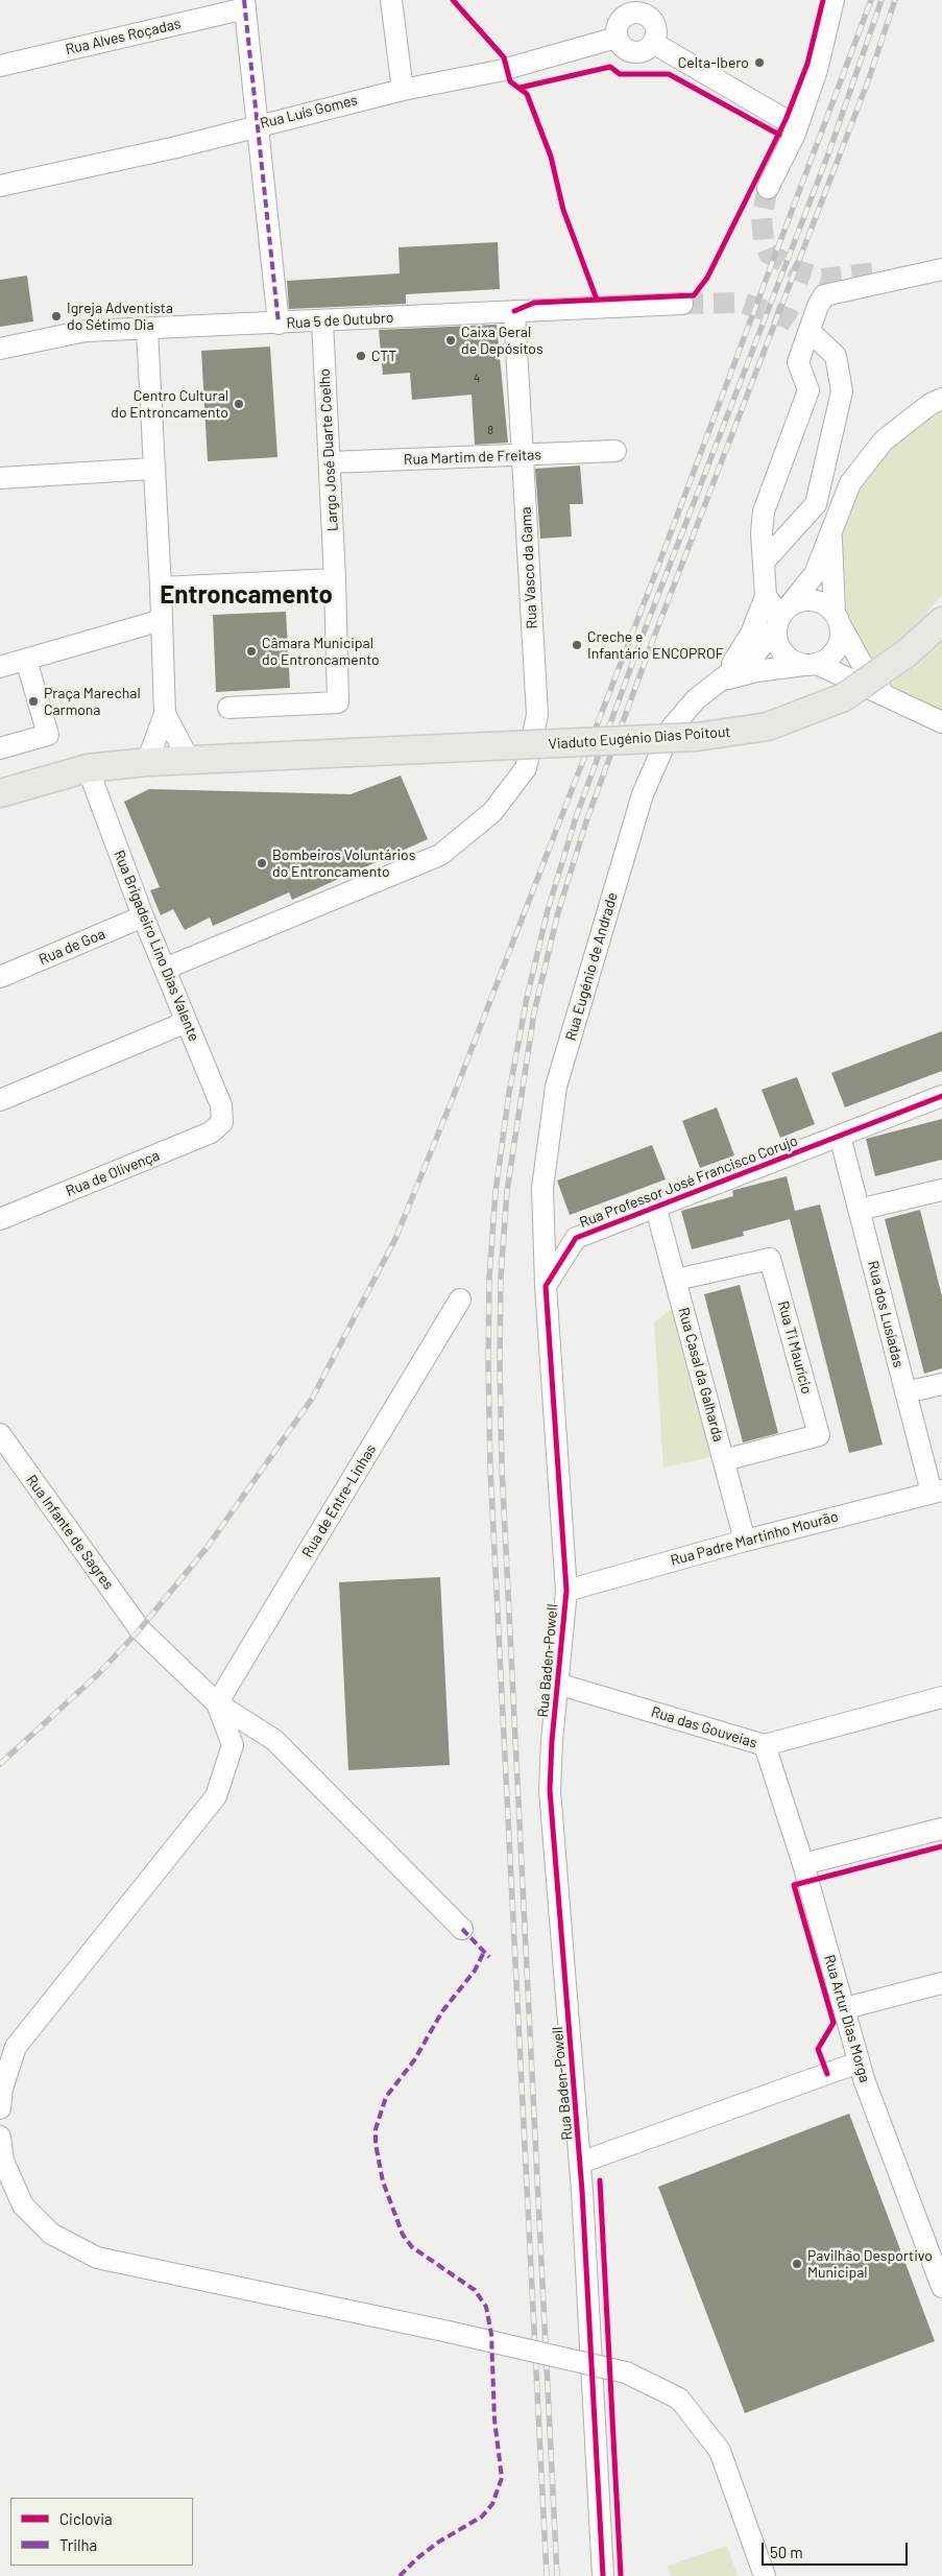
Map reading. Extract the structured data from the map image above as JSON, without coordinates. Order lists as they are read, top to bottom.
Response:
{
  "streets": {
    "main road": ["Viaduto Eugénio Dias Poitout"],
    "street": [
      "Rua Alves Roçadas",
      "Rua Luís Gomes",
      "Rua 5 de Outubro",
      "Largo José Duarte Coelho",
      "Rua Martim de Freitas",
      "Rua Vasco da Gama",
      "Rua Brigadeiro Lino Dias Valente",
      "Rua de Goa",
      "Rua Eugénio de Andrade",
      "Rua de Olivença",
      "Rua Professor José Francisco Corujo",
      "Rua dos Lusíadas",
      "Rua Ti Maurício",
      "Rua Casal da Galharda",
      "Rua de Entre-Linhas",
      "Rua Infante de Sagres",
      "Rua Padre Martinho Mourão",
      "Rua Baden-Powell",
      "Rua das Gouveias",
      "Rua Artur Dias Morga"
    ]
  },
  "crossings": [
    ["Rua 5 de Outubro", "Largo José Duarte Coelho"],
    ["Rua 5 de Outubro", "Rua Vasco da Gama"],
    ["Largo José Duarte Coelho", "Rua Martim de Freitas"],
    ["Rua Martim de Freitas", "Rua Vasco da Gama"],
    ["Rua Vasco da Gama", "Rua Brigadeiro Lino Dias Valente"],
    ["Viaduto Eugénio Dias Poitout", "Rua Brigadeiro Lino Dias Valente"],
    ["Rua Brigadeiro Lino Dias Valente", "Rua de Goa"],
    ["Rua Brigadeiro Lino Dias Valente", "Rua de Olivença"],
    ["Rua Eugénio de Andrade", "Rua Professor José Francisco Corujo"],
    ["Rua Professor José Francisco Corujo", "Rua dos Lusíadas"],
    ["Rua Professor José Francisco Corujo", "Rua Casal da Galharda"],
    ["Rua dos Lusíadas", "Rua Padre Martinho Mourão"],
    ["Rua Ti Maurício", "Rua Casal da Galharda"],
    ["Rua Casal da Galharda", "Rua Padre Martinho Mourão"],
    ["Rua de Entre-Linhas", "Rua Infante de Sagres"],
    ["Rua Padre Martinho Mourão", "Rua Baden-Powell"],
    ["Rua Baden-Powell", "Rua das Gouveias"],
    ["Rua das Gouveias", "Rua Artur Dias Morga"]
  ],
  "districts": ["Entroncamento"],
  "places": [
    "Celta-Ibero",
    "Igreja Adventista do Sétimo Dia",
    "Caixa Geral de Depósitos",
    "CTT",
    "Centro Cultural do Entroncamento",
    "Creche e Infantário ENCOPROF",
    "Câmara Municipal do Entroncamento",
    "Praça Marechal Carmona",
    "Bombeiros Voluntários do Entroncamento",
    "Pavilhão Desportivo Municipal"
  ],
  "house_numbers": ["4", "8"],
  "legend": ["Ciclovia", "Trilha"],
  "scale_bar": "50 m"
}
